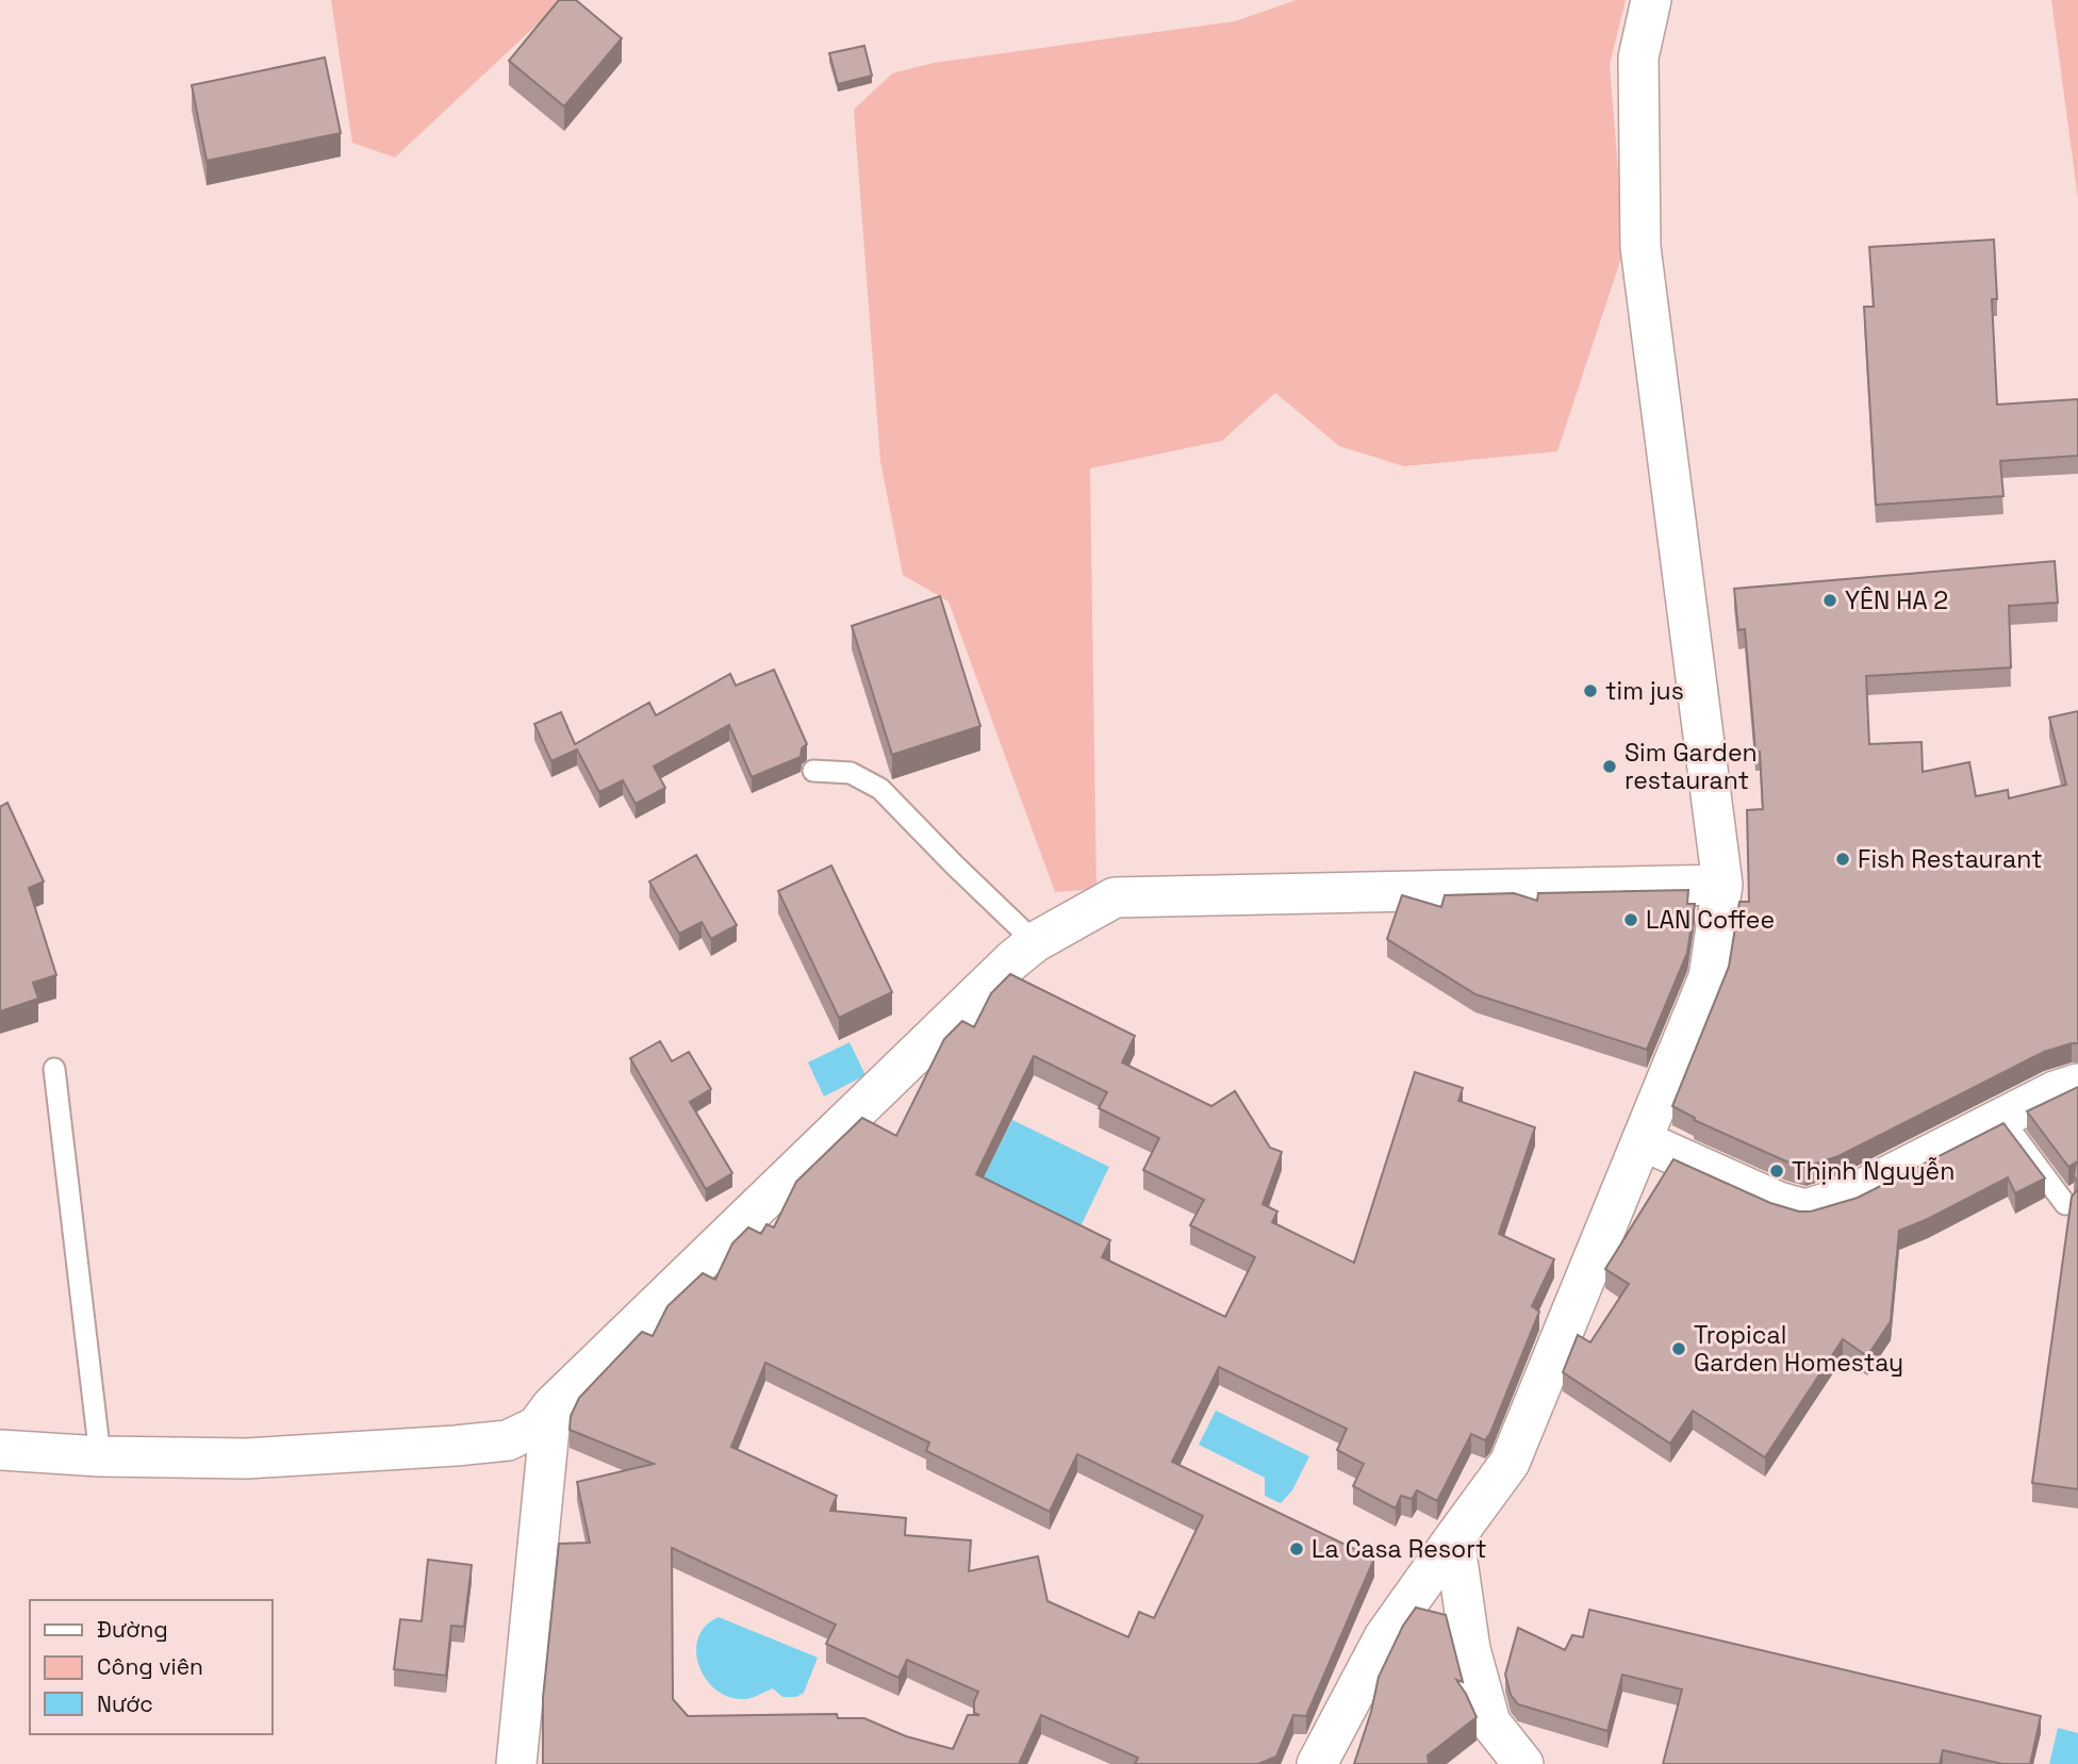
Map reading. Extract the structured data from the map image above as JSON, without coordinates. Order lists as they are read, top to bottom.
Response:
{
  "places": [
    "YÊN HA 2",
    "tim jus",
    "Sim Garden restaurant",
    "Fish Restaurant",
    "LAN Coffee",
    "Thịnh Nguyễn",
    "Tropical Garden Homestay",
    "La Casa Resort"
  ],
  "legend": ["Đường", "Công viên", "Nước"]
}
